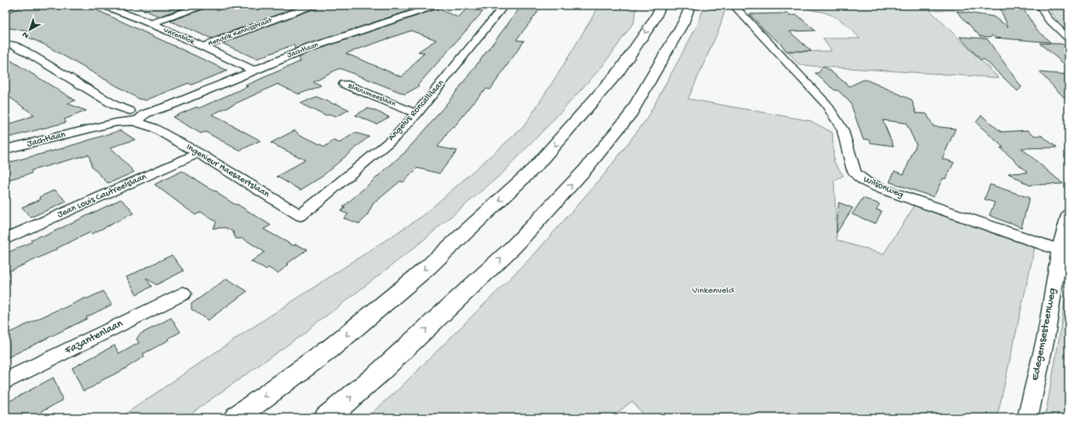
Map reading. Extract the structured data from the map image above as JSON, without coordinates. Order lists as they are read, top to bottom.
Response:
{
  "streets": {
    "street": [
      "Hendrik Kennisstraat",
      "Varenblok",
      "Jachtlaan",
      "Blauwmeeslaan",
      "Angelus Roncallilaan",
      "Ingenieur Haesaertslaan",
      "Wilsonweg",
      "Jean Louis Cautreelslaan",
      "Edegemsesteenweg",
      "Fazantenlaan"
    ]
  },
  "crossings": [
    ["Hendrik Kennisstraat", "Varenblok"],
    ["Varenblok", "Jachtlaan"],
    ["Jachtlaan", "Ingenieur Haesaertslaan"],
    ["Blauwmeeslaan", "Angelus Roncallilaan"],
    ["Angelus Roncallilaan", "Ingenieur Haesaertslaan"],
    ["Ingenieur Haesaertslaan", "Jean Louis Cautreelslaan"],
    ["Wilsonweg", "Edegemsesteenweg"]
  ],
  "parks": ["Vinkenveld"],
  "north": "bottom left"
}
